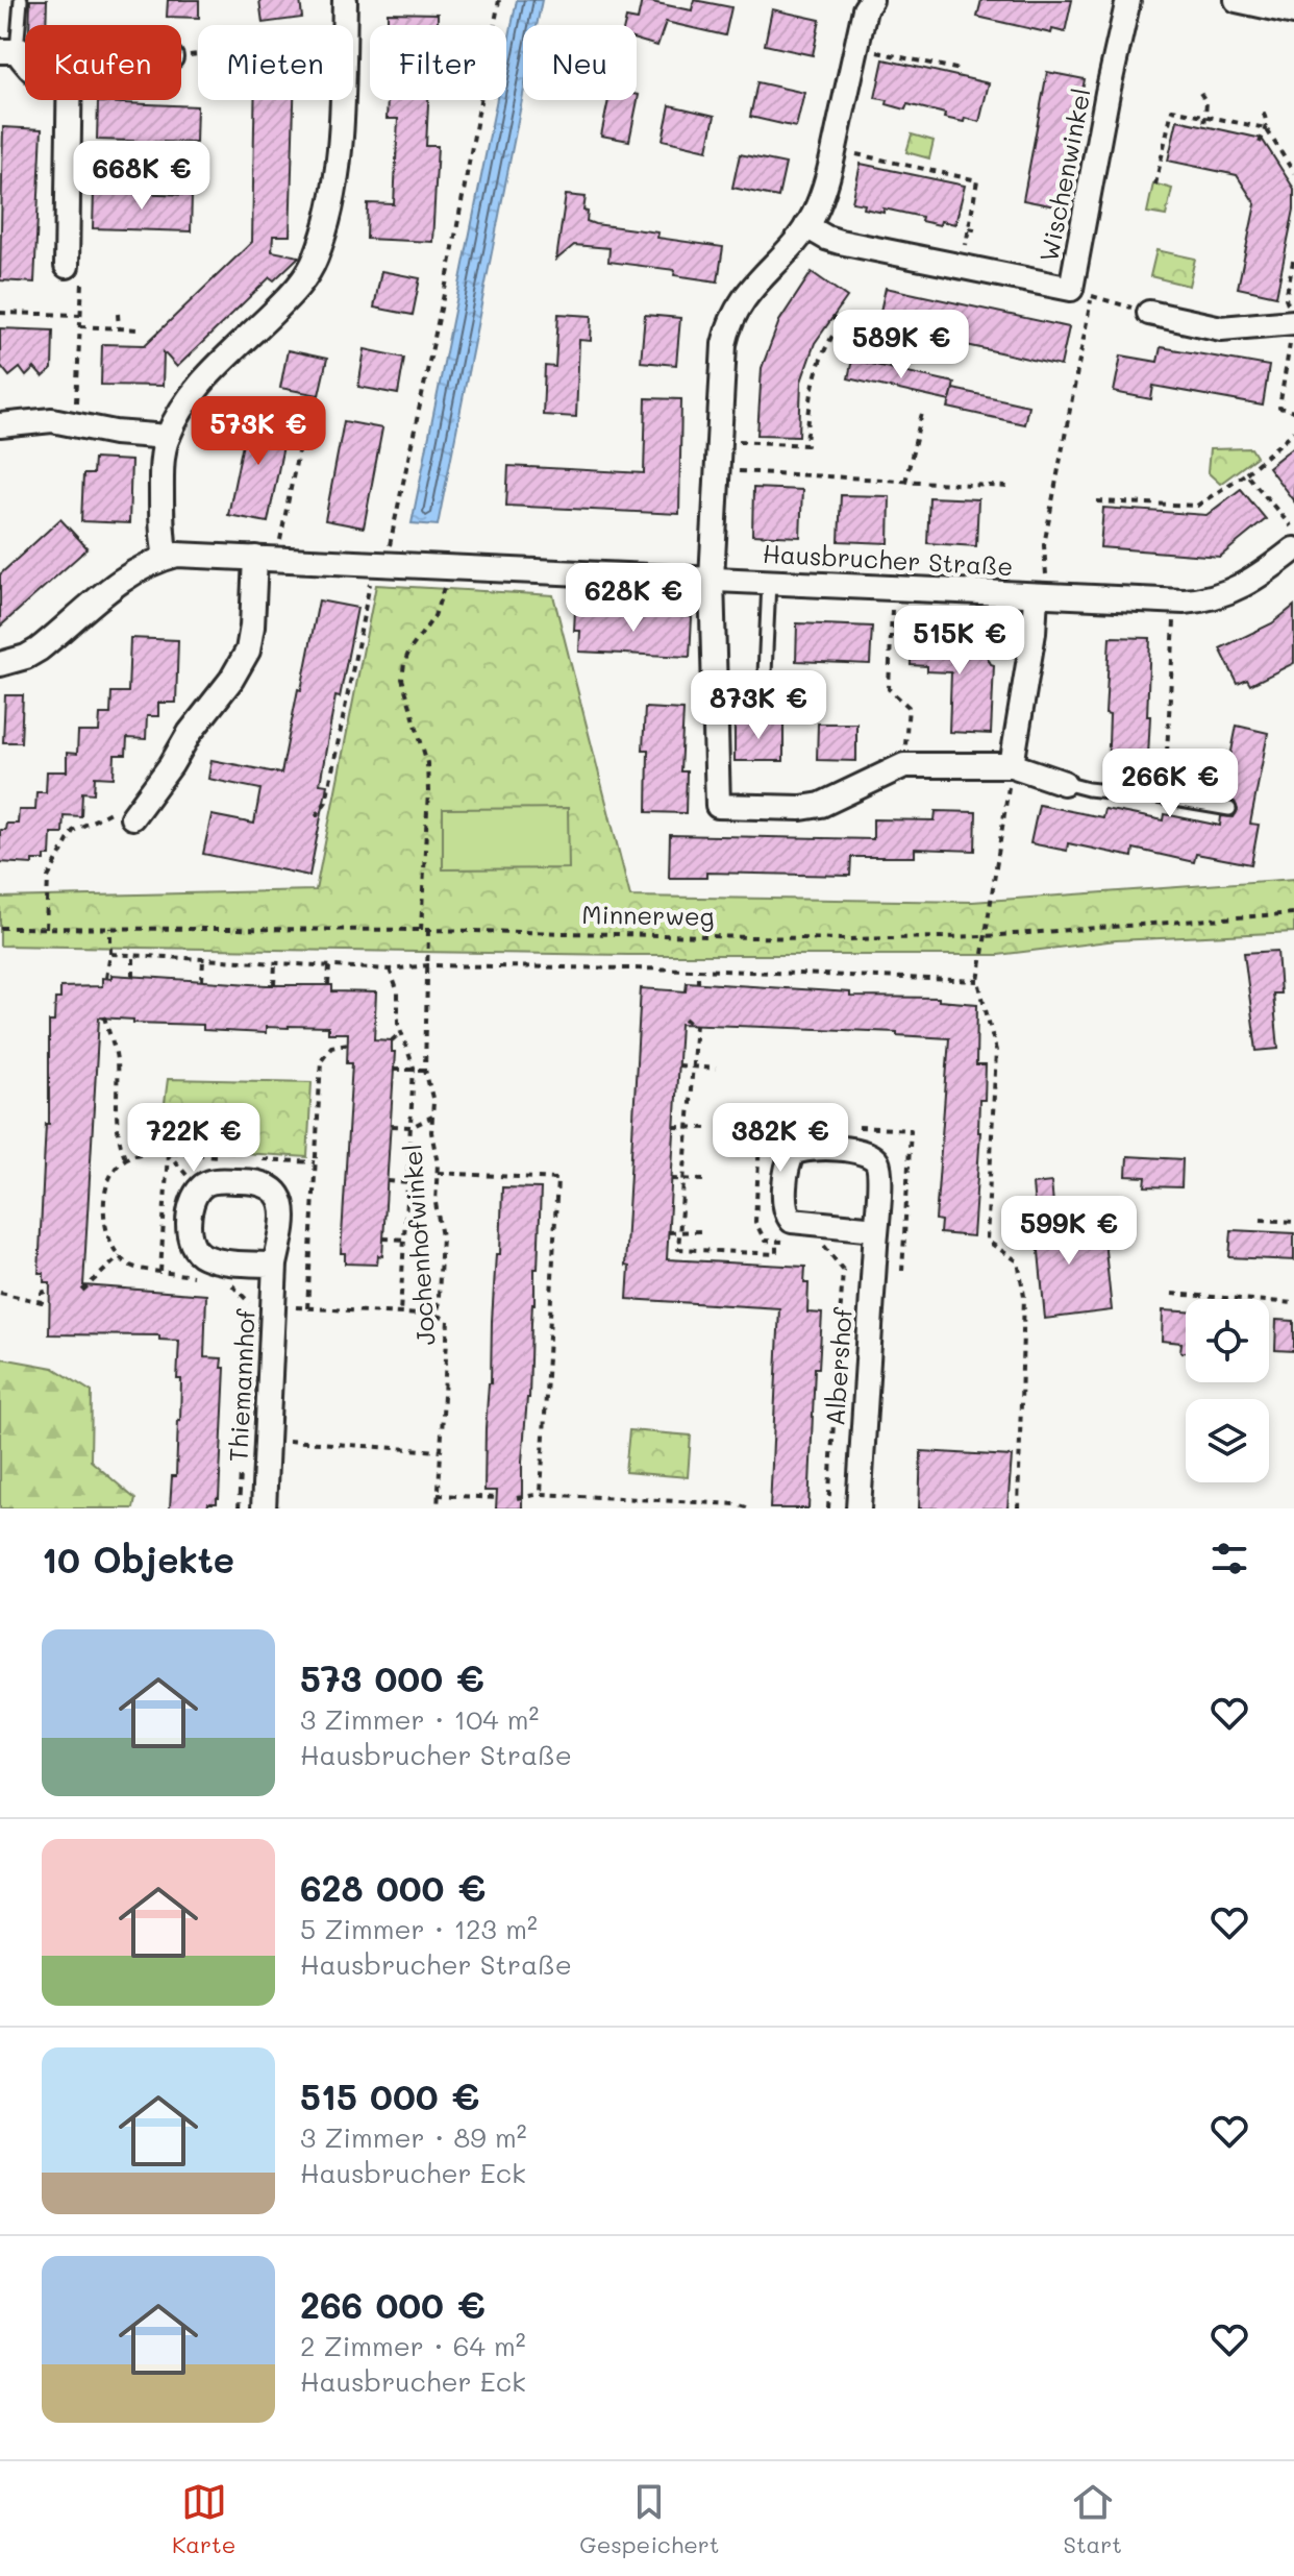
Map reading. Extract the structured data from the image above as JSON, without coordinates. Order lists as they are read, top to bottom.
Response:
{
  "streets": {
    "street": [
      "Wischenwinkel",
      "Hausbrucher Straße",
      "Albershof",
      "Thiemannhof"
    ],
    "path": ["Minnerweg", "Jochenhofwinkel"]
  },
  "crossings": [
    ["Minnerweg", "Jochenhofwinkel"]
  ],
  "page": {
    "chip": [
      "Kaufen",
      "Mieten",
      "Filter",
      "Neu"
    ],
    "price": [
      "668K €",
      "589K €",
      "573K €",
      "628K €",
      "515K €",
      "873K €",
      "266K €",
      "722K €",
      "382K €",
      "599K €"
    ],
    "heading": "10 Objekte",
    "list": [
      {
        "name": "573 000 €",
        "note": "3 Zimmer · 104 m² · Hausbrucher Straße"
      },
      {
        "name": "628 000 €",
        "note": "5 Zimmer · 123 m² · Hausbrucher Straße"
      },
      {
        "name": "515 000 €",
        "note": "3 Zimmer · 89 m² · Hausbrucher Eck"
      },
      {
        "name": "266 000 €",
        "note": "2 Zimmer · 64 m² · Hausbrucher Eck"
      }
    ],
    "tabs": ["Karte", "Gespeichert", "Start"]
  }
}
